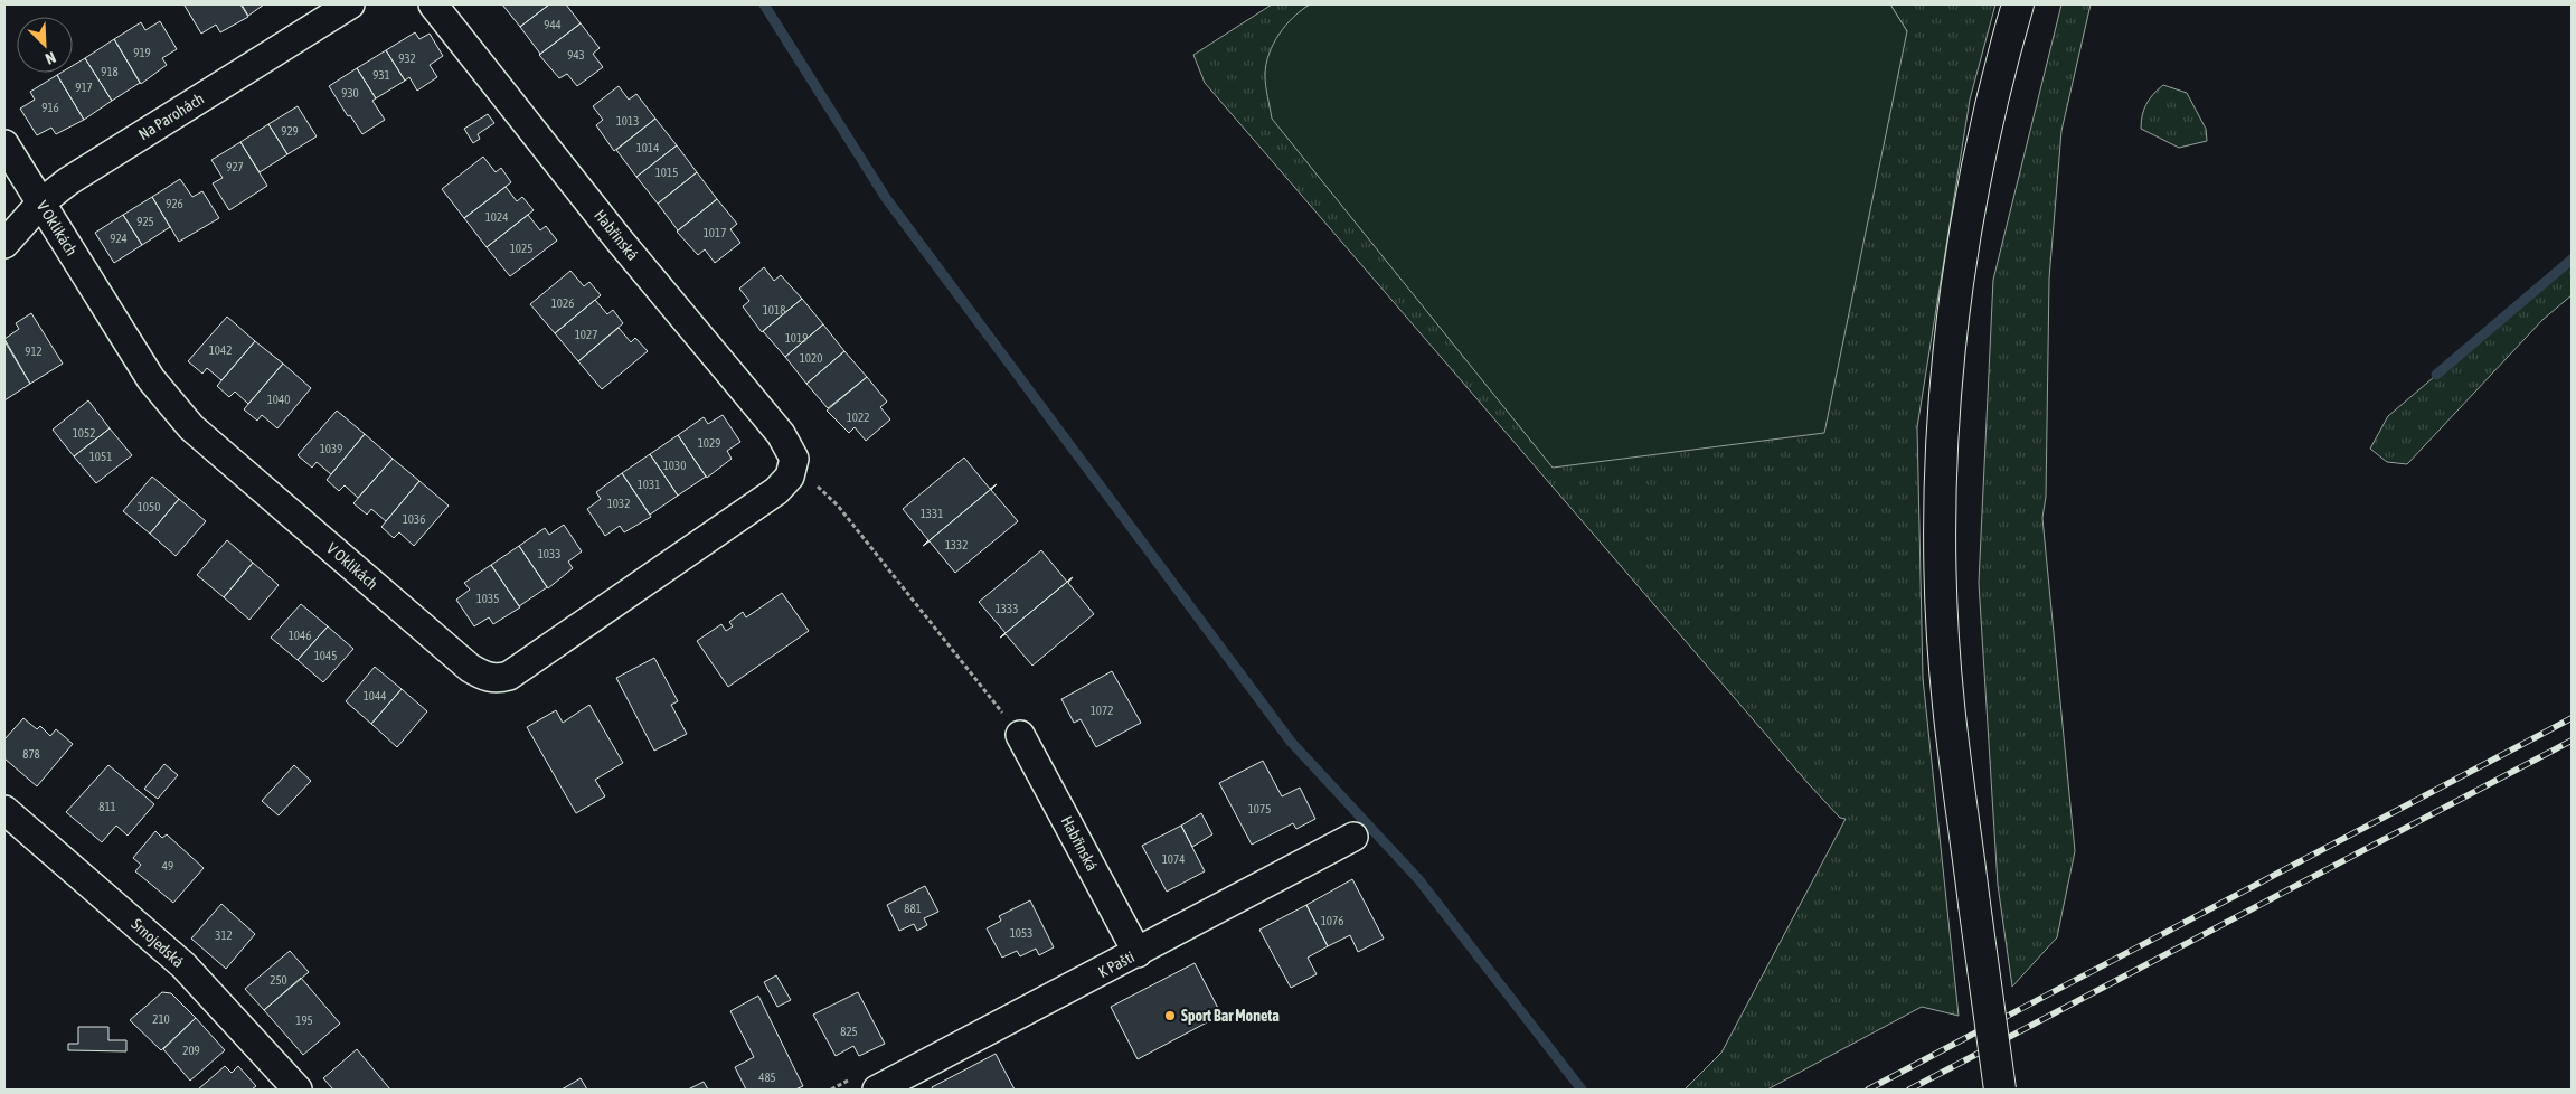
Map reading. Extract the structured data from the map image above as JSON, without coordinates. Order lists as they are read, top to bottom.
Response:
{
  "streets": {
    "street": [
      "Na Parohách",
      "V Oklikách",
      "Habřinská",
      "Srnojedská",
      "K Pašti"
    ]
  },
  "crossings": [
    ["Na Parohách", "V Oklikách"],
    ["V Oklikách", "Habřinská"],
    ["Habřinská", "K Pašti"]
  ],
  "places": ["Sport Bar Moneta"],
  "house_numbers": [
    "944",
    "919",
    "943",
    "932",
    "918",
    "931",
    "917",
    "930",
    "916",
    "1013",
    "929",
    "1014",
    "927",
    "1015",
    "926",
    "1024",
    "925",
    "1017",
    "924",
    "1025",
    "1026",
    "1018",
    "1027",
    "1019",
    "1042",
    "912",
    "1020",
    "1040",
    "1022",
    "1052",
    "1029",
    "1039",
    "1051",
    "1030",
    "1031",
    "1032",
    "1050",
    "1331",
    "1036",
    "1332",
    "1033",
    "1035",
    "1333",
    "1046",
    "1045",
    "1044",
    "1072",
    "878",
    "811",
    "1075",
    "1074",
    "49",
    "881",
    "1076",
    "1053",
    "312",
    "250",
    "210",
    "195",
    "825",
    "209",
    "485"
  ],
  "north": "bottom right"
}
